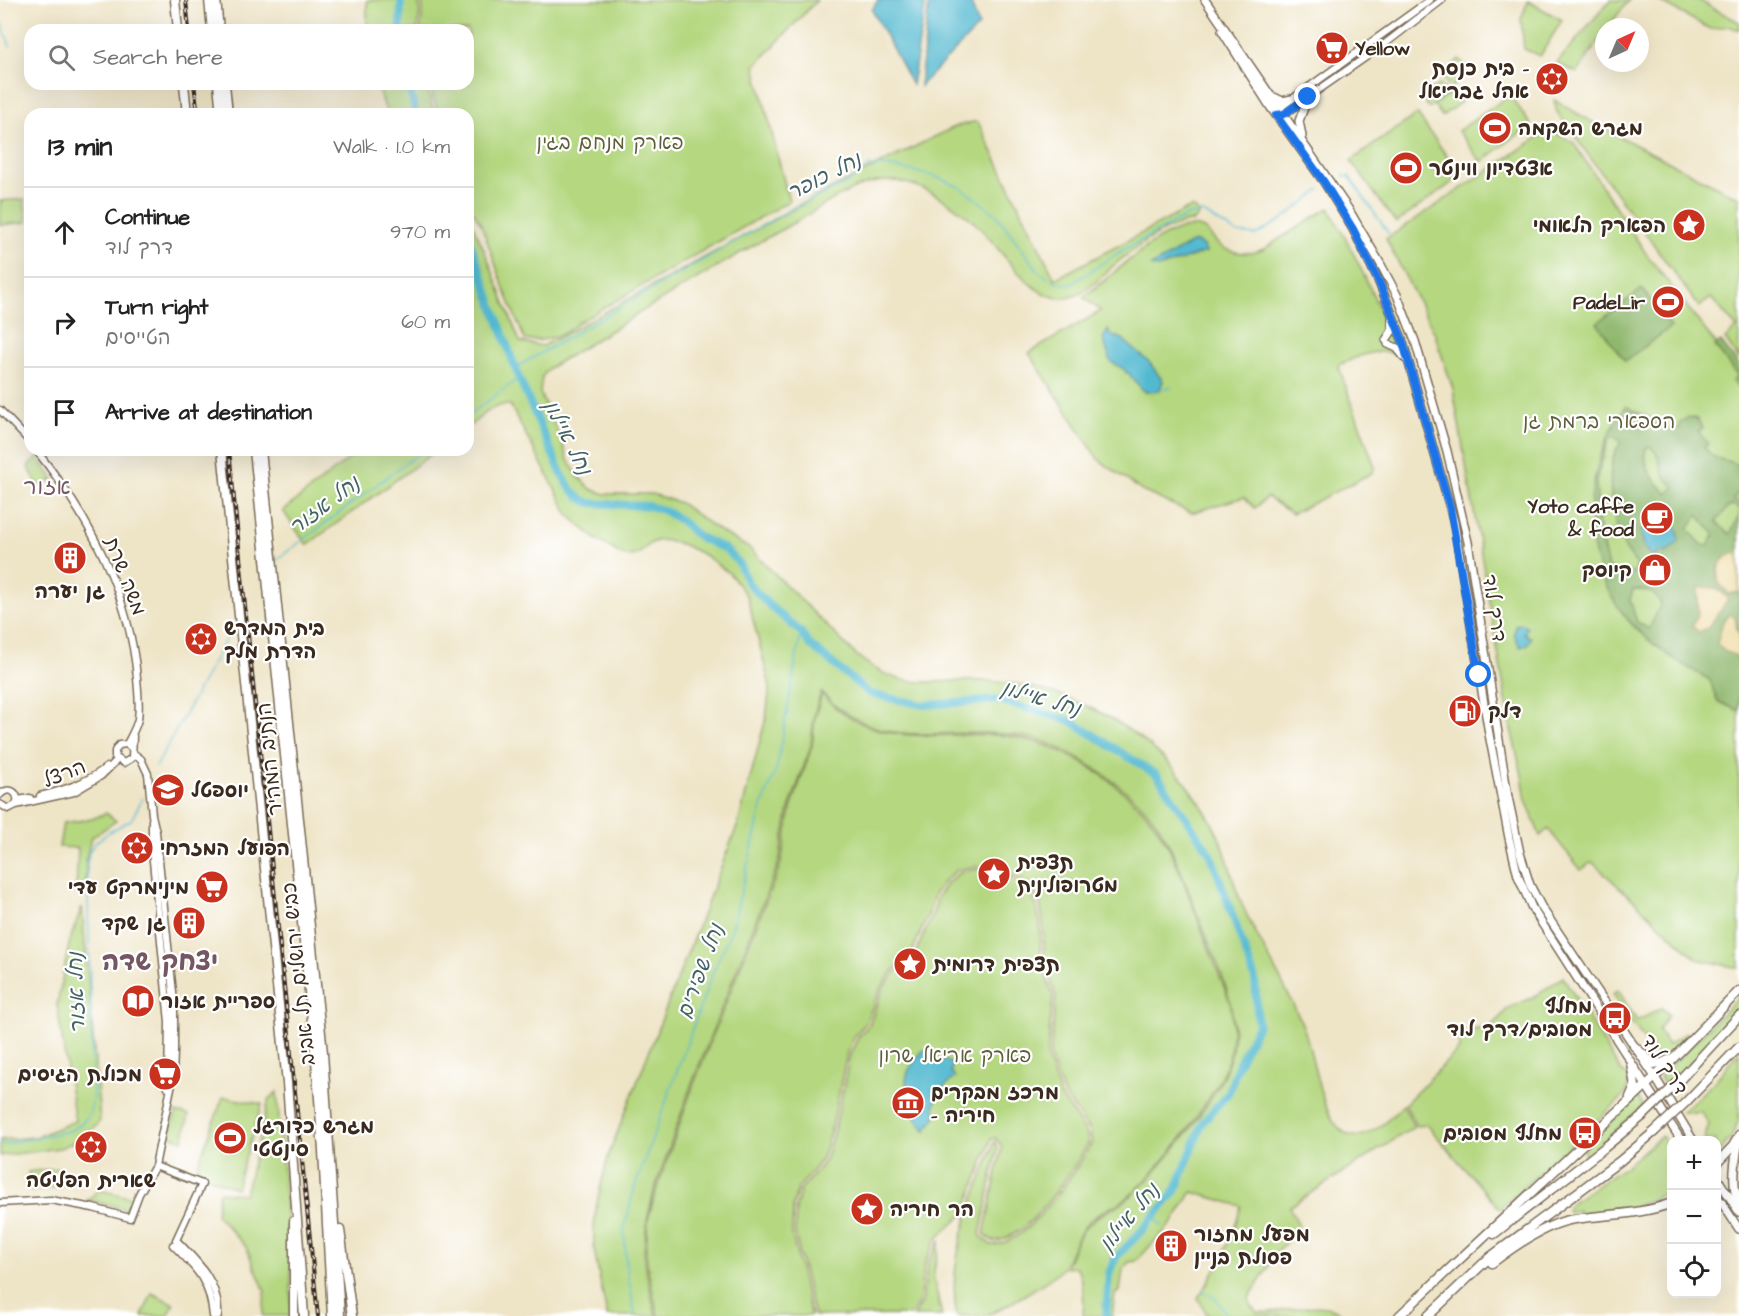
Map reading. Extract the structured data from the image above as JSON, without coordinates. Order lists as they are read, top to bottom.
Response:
{
  "streets": {
    "highway": ["הנתיב המהיר", "כביש ירושלים תל אביב"],
    "main road": ["דרך לוד"],
    "street": ["משה שרת", "הרצל"]
  },
  "crossings": [
    ["משה שרת", "הרצל"]
  ],
  "districts": ["אזור", "יצחק שדה"],
  "water": [
    "נחל כופר",
    "נחל איילון",
    "נחל אזור",
    "נחל שפירים"
  ],
  "parks": ["פארק מנחם בגין", "הספארי ברמת גן", "פארק אריאל שרון"],
  "places": {
    "supermarket": ["Yellow", "מינימרקט עדי", "מכולת הגיסים"],
    "synagogue": [
      "בית כנסת - אהל גבריאל",
      "בית המדרש הדרת מלך",
      "הפועל המזרחי",
      "שארית הפליטה"
    ],
    "sports": [
      "מגרש השקמה",
      "אצטדיון ווינטר",
      "PadeLir",
      "מגרש כדורגל סינטטי"
    ],
    "place": [
      "הפארק הלאומי",
      "תצפית מטרופולינית",
      "תצפית דרומית",
      "הר חיריה"
    ],
    "cafe": ["Yoto caffe & food"],
    "building": ["גן יערה", "גן שקד", "מפעל מחזור פסולת בניין"],
    "shop": ["קיוסק"],
    "fuel station": ["דלק"],
    "school or university": ["יוספטל"],
    "library": ["ספריית אזור"],
    "bus stop": ["מחלף מסובים/דרך לוד", "מחלף מסובים"],
    "museum": ["מרכז מבקרים - חיריה"]
  },
  "north": "top right",
  "page": {
    "search": "Search here",
    "heading": ["13 min", "Walk · 1.0 km"],
    "list": [
      ["Continue", "דרך לוד", "970 m"],
      ["Turn right", "הטייסים", "60 m"],
      "Arrive at destination"
    ],
    "map_buttons": ["+", "−"]
  }
}
